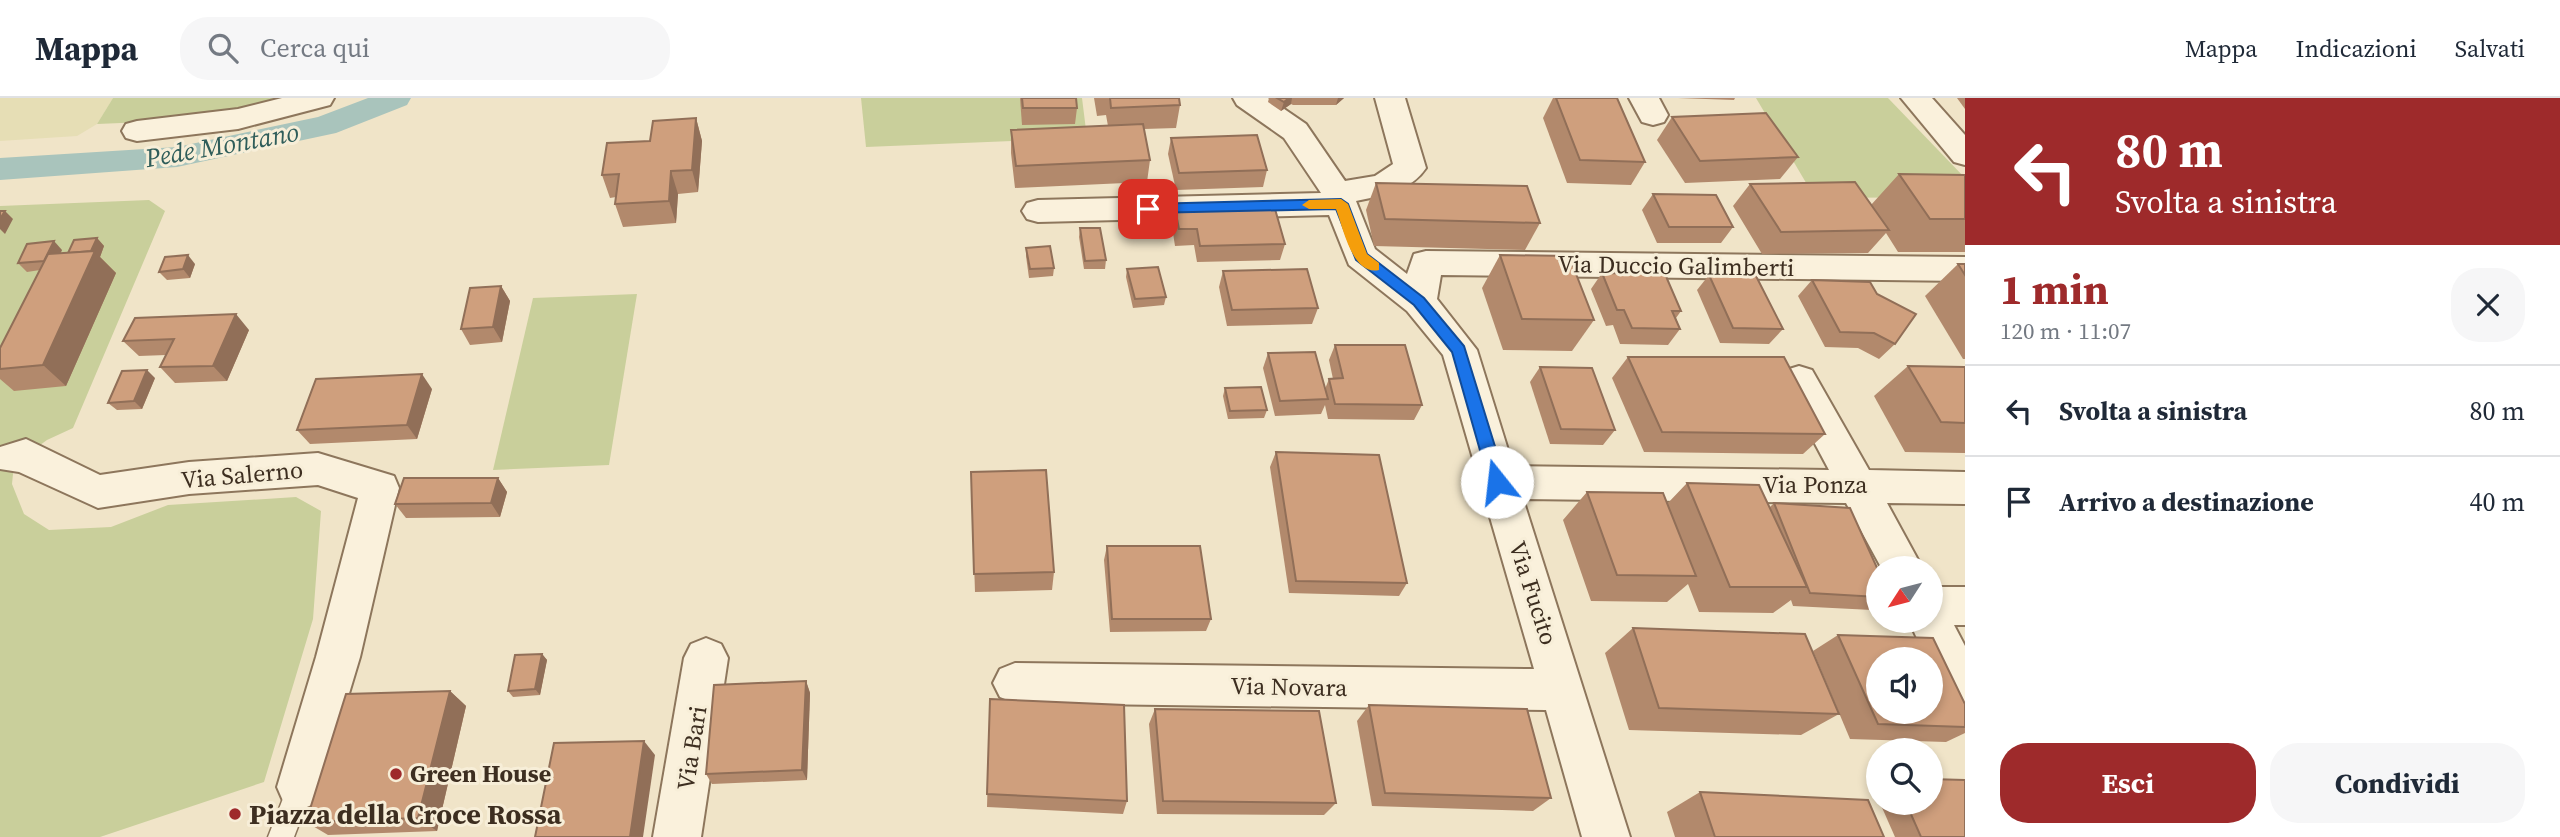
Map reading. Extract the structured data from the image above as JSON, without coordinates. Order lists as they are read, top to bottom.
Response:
{
  "streets": {
    "street": [
      "Via Duccio Galimberti",
      "Via Salerno",
      "Via Ponza",
      "Via Fucito",
      "Via Novara",
      "Via Bari"
    ]
  },
  "crossings": [
    ["Via Duccio Galimberti", "Via Fucito"],
    ["Via Ponza", "Via Fucito"],
    ["Via Fucito", "Via Novara"]
  ],
  "water": ["Pede Montano"],
  "places": ["Green House", "Piazza della Croce Rossa"],
  "north": "bottom left",
  "page": {
    "header": "Mappa",
    "search": "Cerca qui",
    "nav": ["Mappa", "Indicazioni", "Salvati"],
    "turn": ["80 m", "Svolta a sinistra"],
    "heading": ["1 min", "120 m · 11:07"],
    "list": [
      {
        "name": "Svolta a sinistra",
        "value": "80 m"
      },
      {
        "name": "Arrivo a destinazione",
        "value": "40 m"
      }
    ],
    "buttons": ["Esci", "Condividi"]
  }
}
